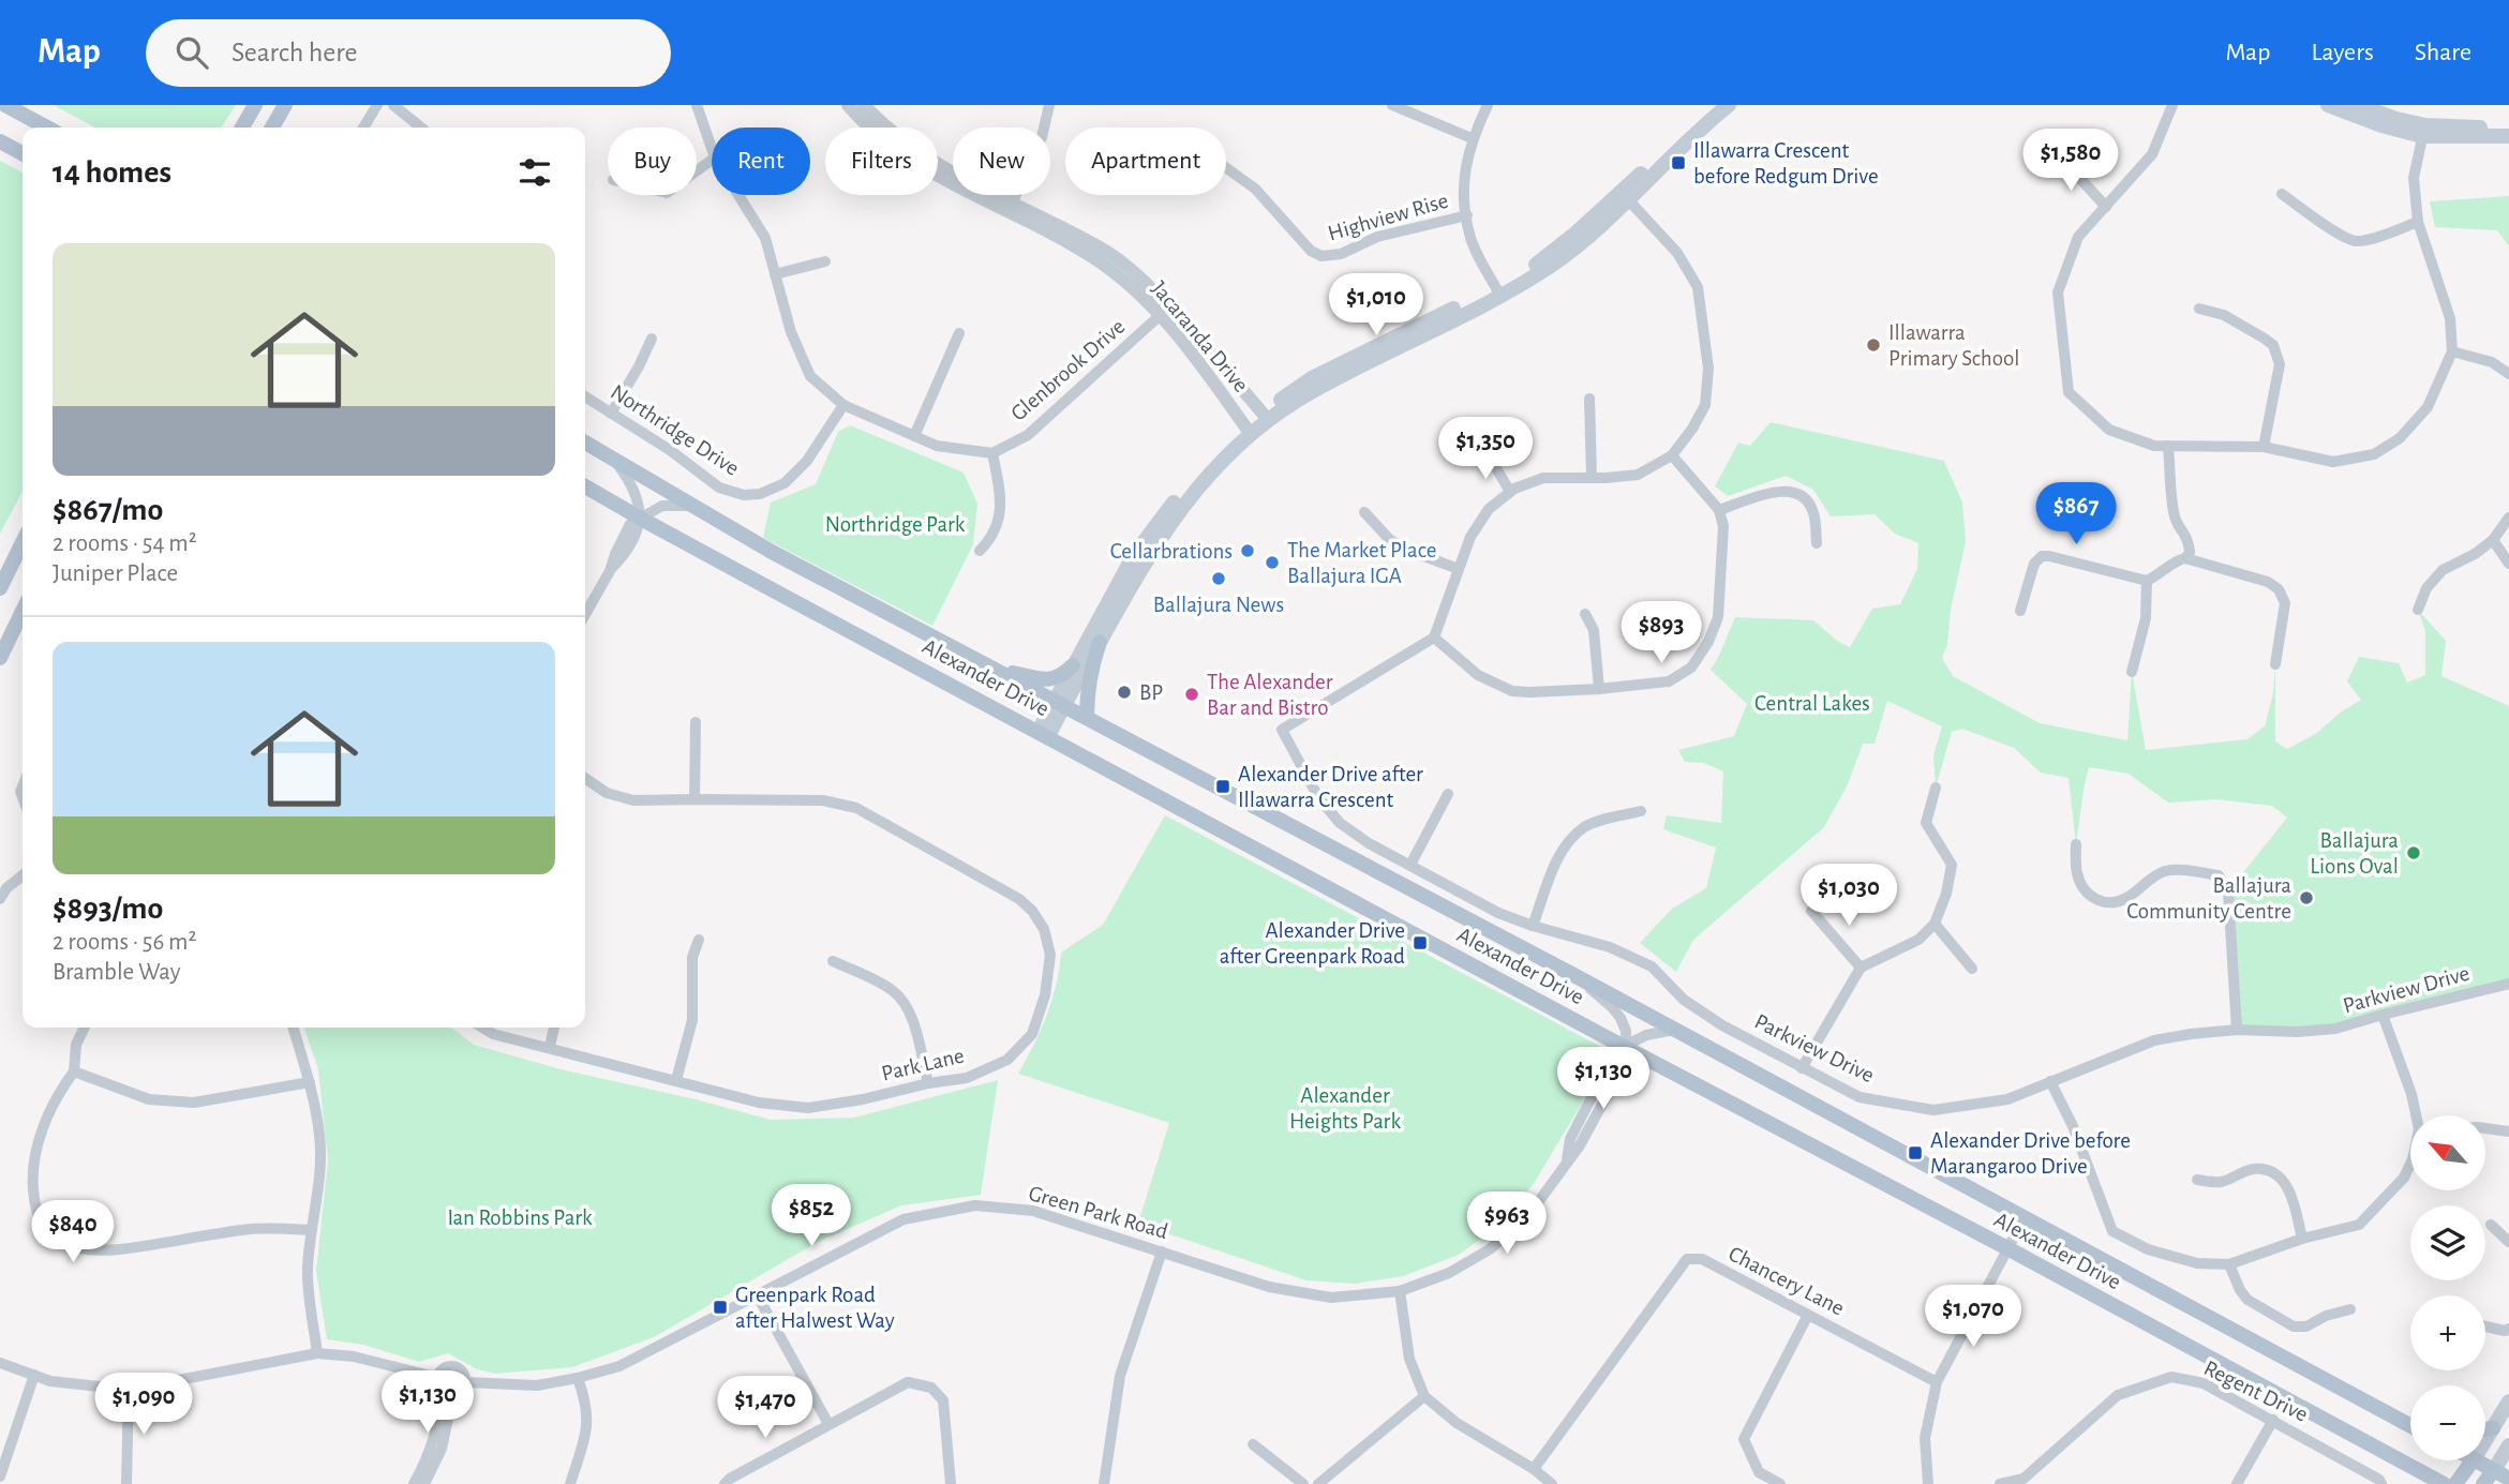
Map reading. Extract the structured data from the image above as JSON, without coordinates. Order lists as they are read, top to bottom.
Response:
{
  "streets": {
    "main road": ["Alexander Drive"],
    "street": [
      "Highview Rise",
      "Jacaranda Drive",
      "Glenbrook Drive",
      "Northridge Drive",
      "Parkview Drive",
      "Park Lane",
      "Green Park Road",
      "Chancery Lane",
      "Regent Drive"
    ]
  },
  "crossings": [
    ["Jacaranda Drive", "Glenbrook Drive"],
    ["Alexander Drive", "Green Park Road"]
  ],
  "parks": [
    "Northridge Park",
    "Central Lakes",
    "Alexander Heights Park",
    "Ian Robbins Park"
  ],
  "places": {
    "transit": [
      "Illawarra Crescent before Redgum Drive",
      "Alexander Drive after Illawarra Crescent",
      "Alexander Drive after Greenpark Road",
      "Alexander Drive before Marangaroo Drive",
      "Greenpark Road after Halwest Way"
    ],
    "other": [
      "Illawarra Primary School",
      "Cellarbrations",
      "The Market Place Ballajura IGA",
      "Ballajura News",
      "BP",
      "The Alexander Bar and Bistro",
      "Ballajura Lions Oval",
      "Ballajura Community Centre"
    ]
  },
  "north": "top left",
  "page": {
    "header": "Map",
    "search": "Search here",
    "nav": ["Map", "Layers", "Share"],
    "chip": [
      "Buy",
      "Rent",
      "Filters",
      "New",
      "Apartment"
    ],
    "heading": "14 homes",
    "price": [
      "$1,580",
      "$1,010",
      "$1,350",
      "$867",
      "$893",
      "$1,030",
      "$1,130",
      "$852",
      "$963",
      "$840",
      "$1,070",
      "$1,130",
      "$1,090",
      "$1,470"
    ],
    "list": [
      {
        "name": "$867/mo",
        "note": "2 rooms · 54 m² · Juniper Place"
      },
      {
        "name": "$893/mo",
        "note": "2 rooms · 56 m² · Bramble Way"
      }
    ],
    "map_buttons": ["+", "−"]
  }
}
